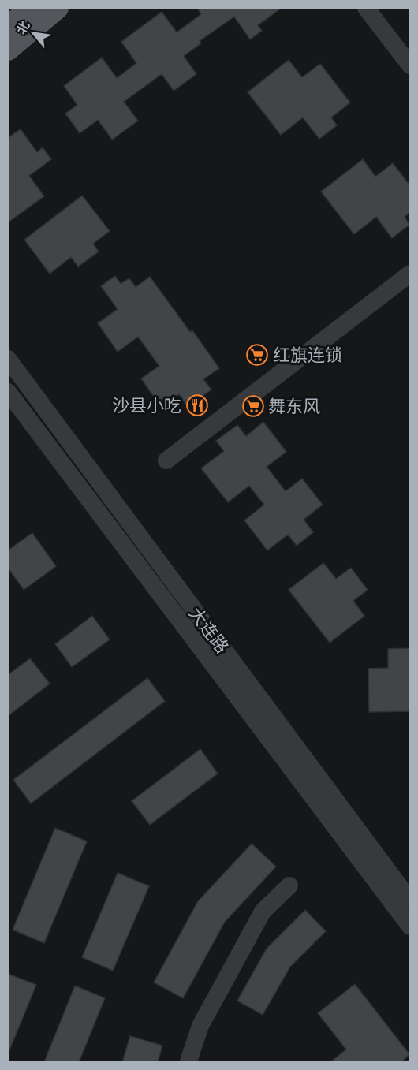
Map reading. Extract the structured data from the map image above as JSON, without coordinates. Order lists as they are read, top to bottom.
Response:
{
  "streets": {
    "street": ["大连路"]
  },
  "places": {
    "supermarket": ["红旗连锁", "舞东风"],
    "restaurant": ["沙县小吃"]
  },
  "north": "top left"
}
